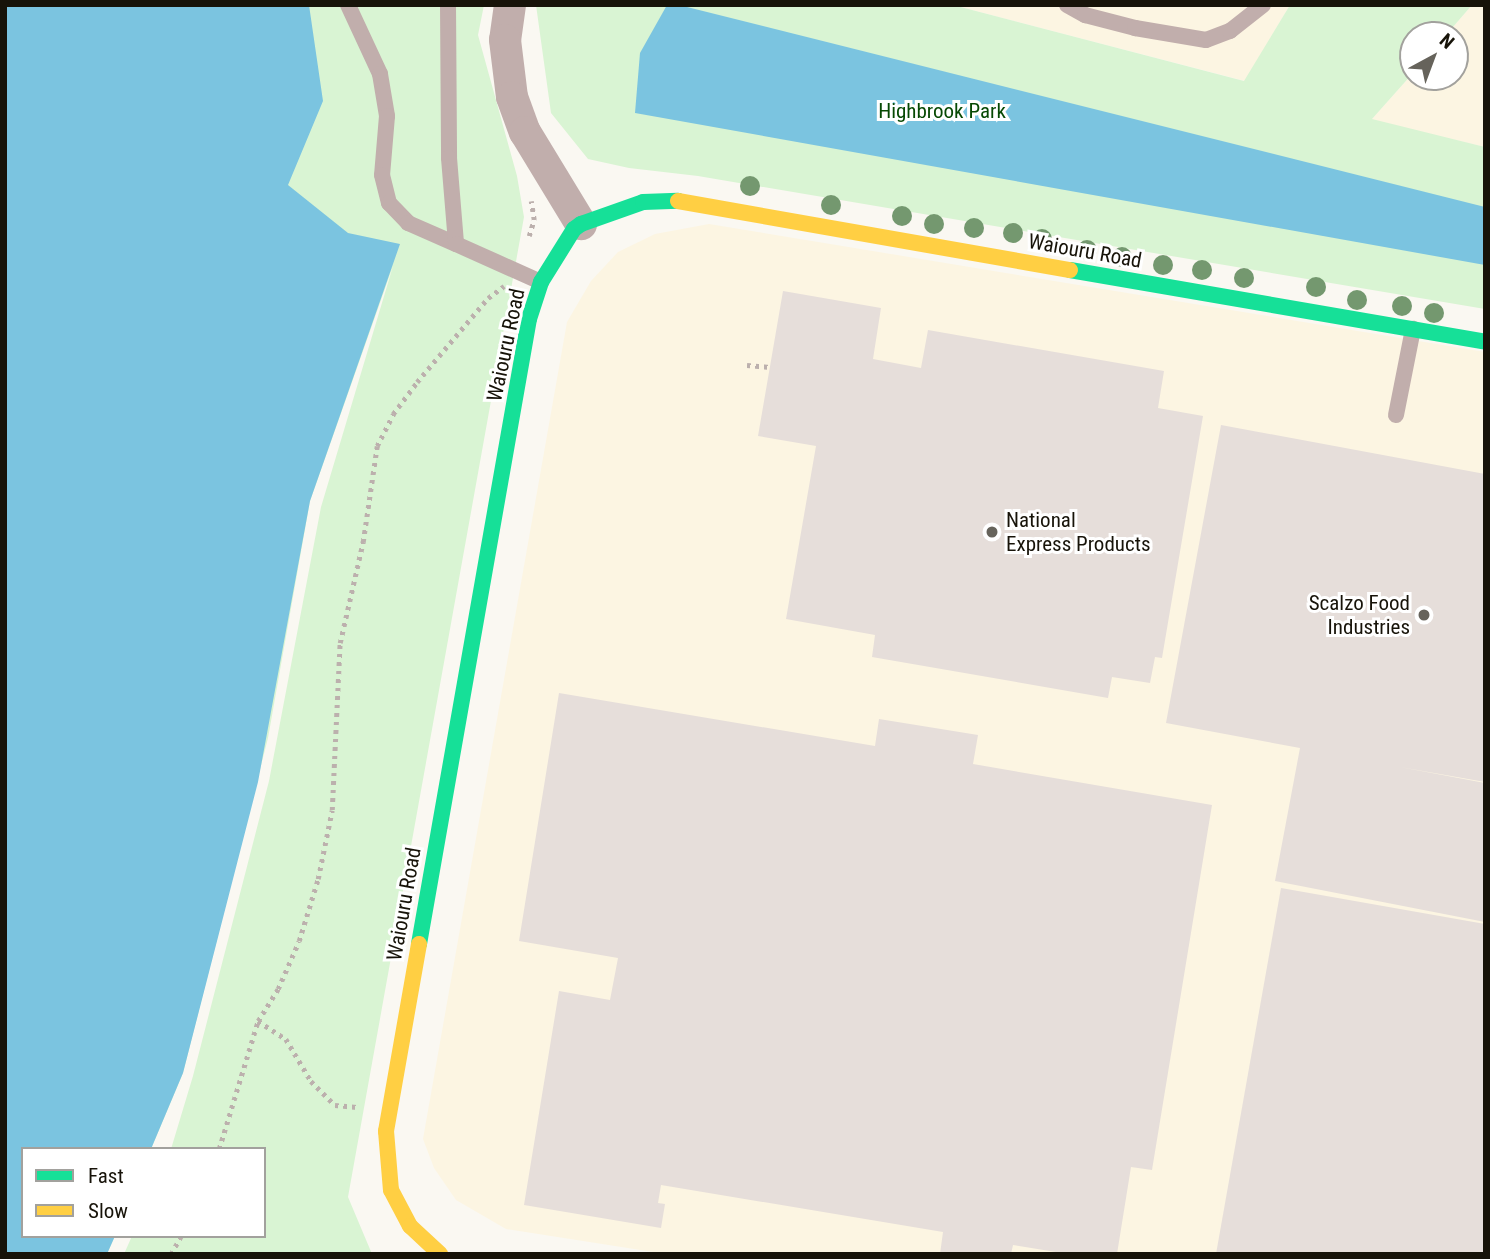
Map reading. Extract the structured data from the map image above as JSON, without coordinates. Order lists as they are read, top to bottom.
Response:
{
  "streets": {
    "street": ["Waiouru Road"]
  },
  "parks": ["Highbrook Park"],
  "places": ["National Express Products", "Scalzo Food Industries"],
  "legend": ["Fast", "Slow"],
  "north": "top right"
}
